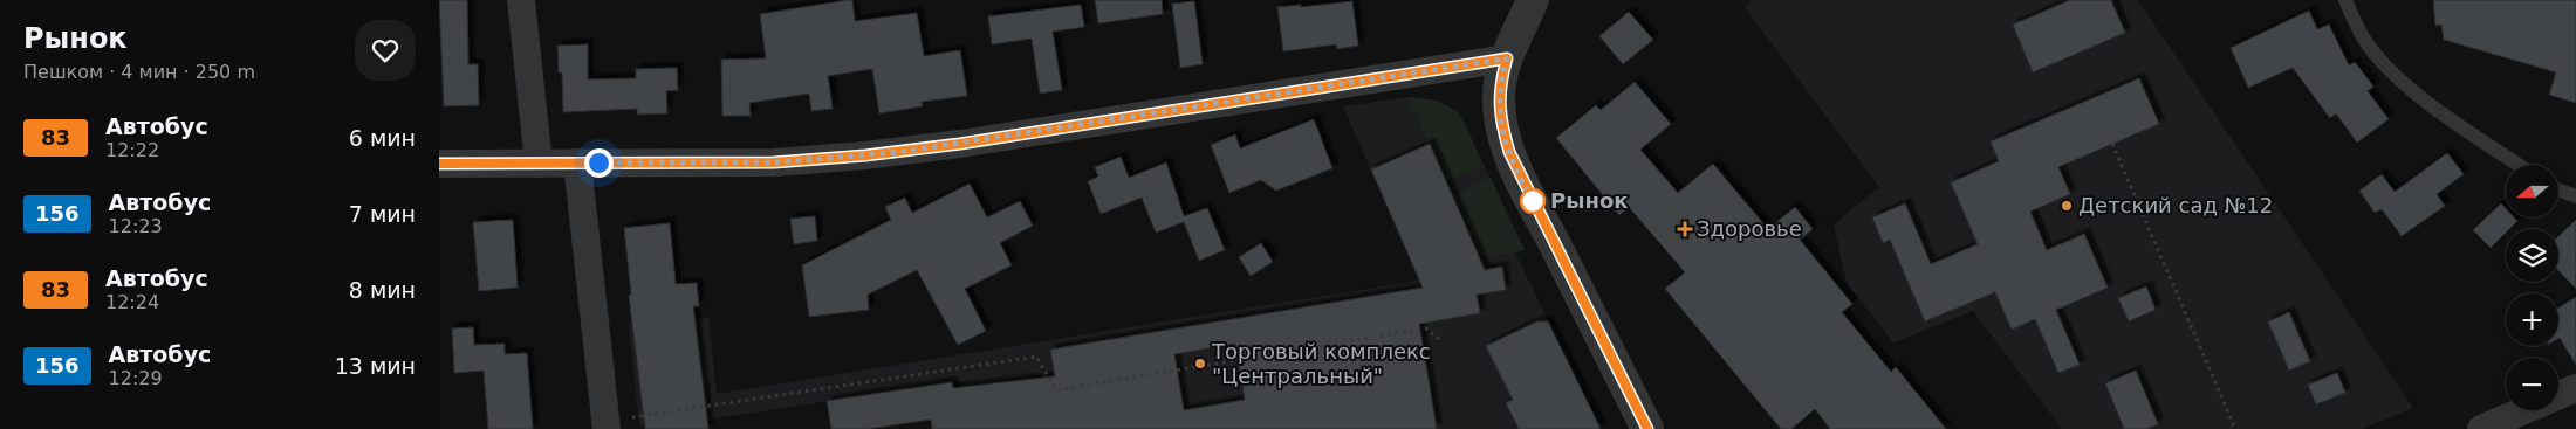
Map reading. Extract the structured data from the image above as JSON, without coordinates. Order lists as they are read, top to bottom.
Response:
{
  "places": {
    "other": ["Рынок", "Детский сад №12", "Торговый комплекс \"Центральный\""],
    "health": ["Здоровье"]
  },
  "lines": ["bus line 83"],
  "north": "left",
  "page": {
    "heading": ["Рынок", "Пешком · 4 мин · 250 m"],
    "list": [
      {
        "mark": "83",
        "name": "Автобус",
        "note": "12:22",
        "value": "6 мин"
      },
      {
        "mark": "156",
        "name": "Автобус",
        "note": "12:23",
        "value": "7 мин"
      },
      {
        "mark": "83",
        "name": "Автобус",
        "note": "12:24",
        "value": "8 мин"
      },
      {
        "mark": "156",
        "name": "Автобус",
        "note": "12:29",
        "value": "13 мин"
      }
    ],
    "map_buttons": ["+", "−"]
  }
}
